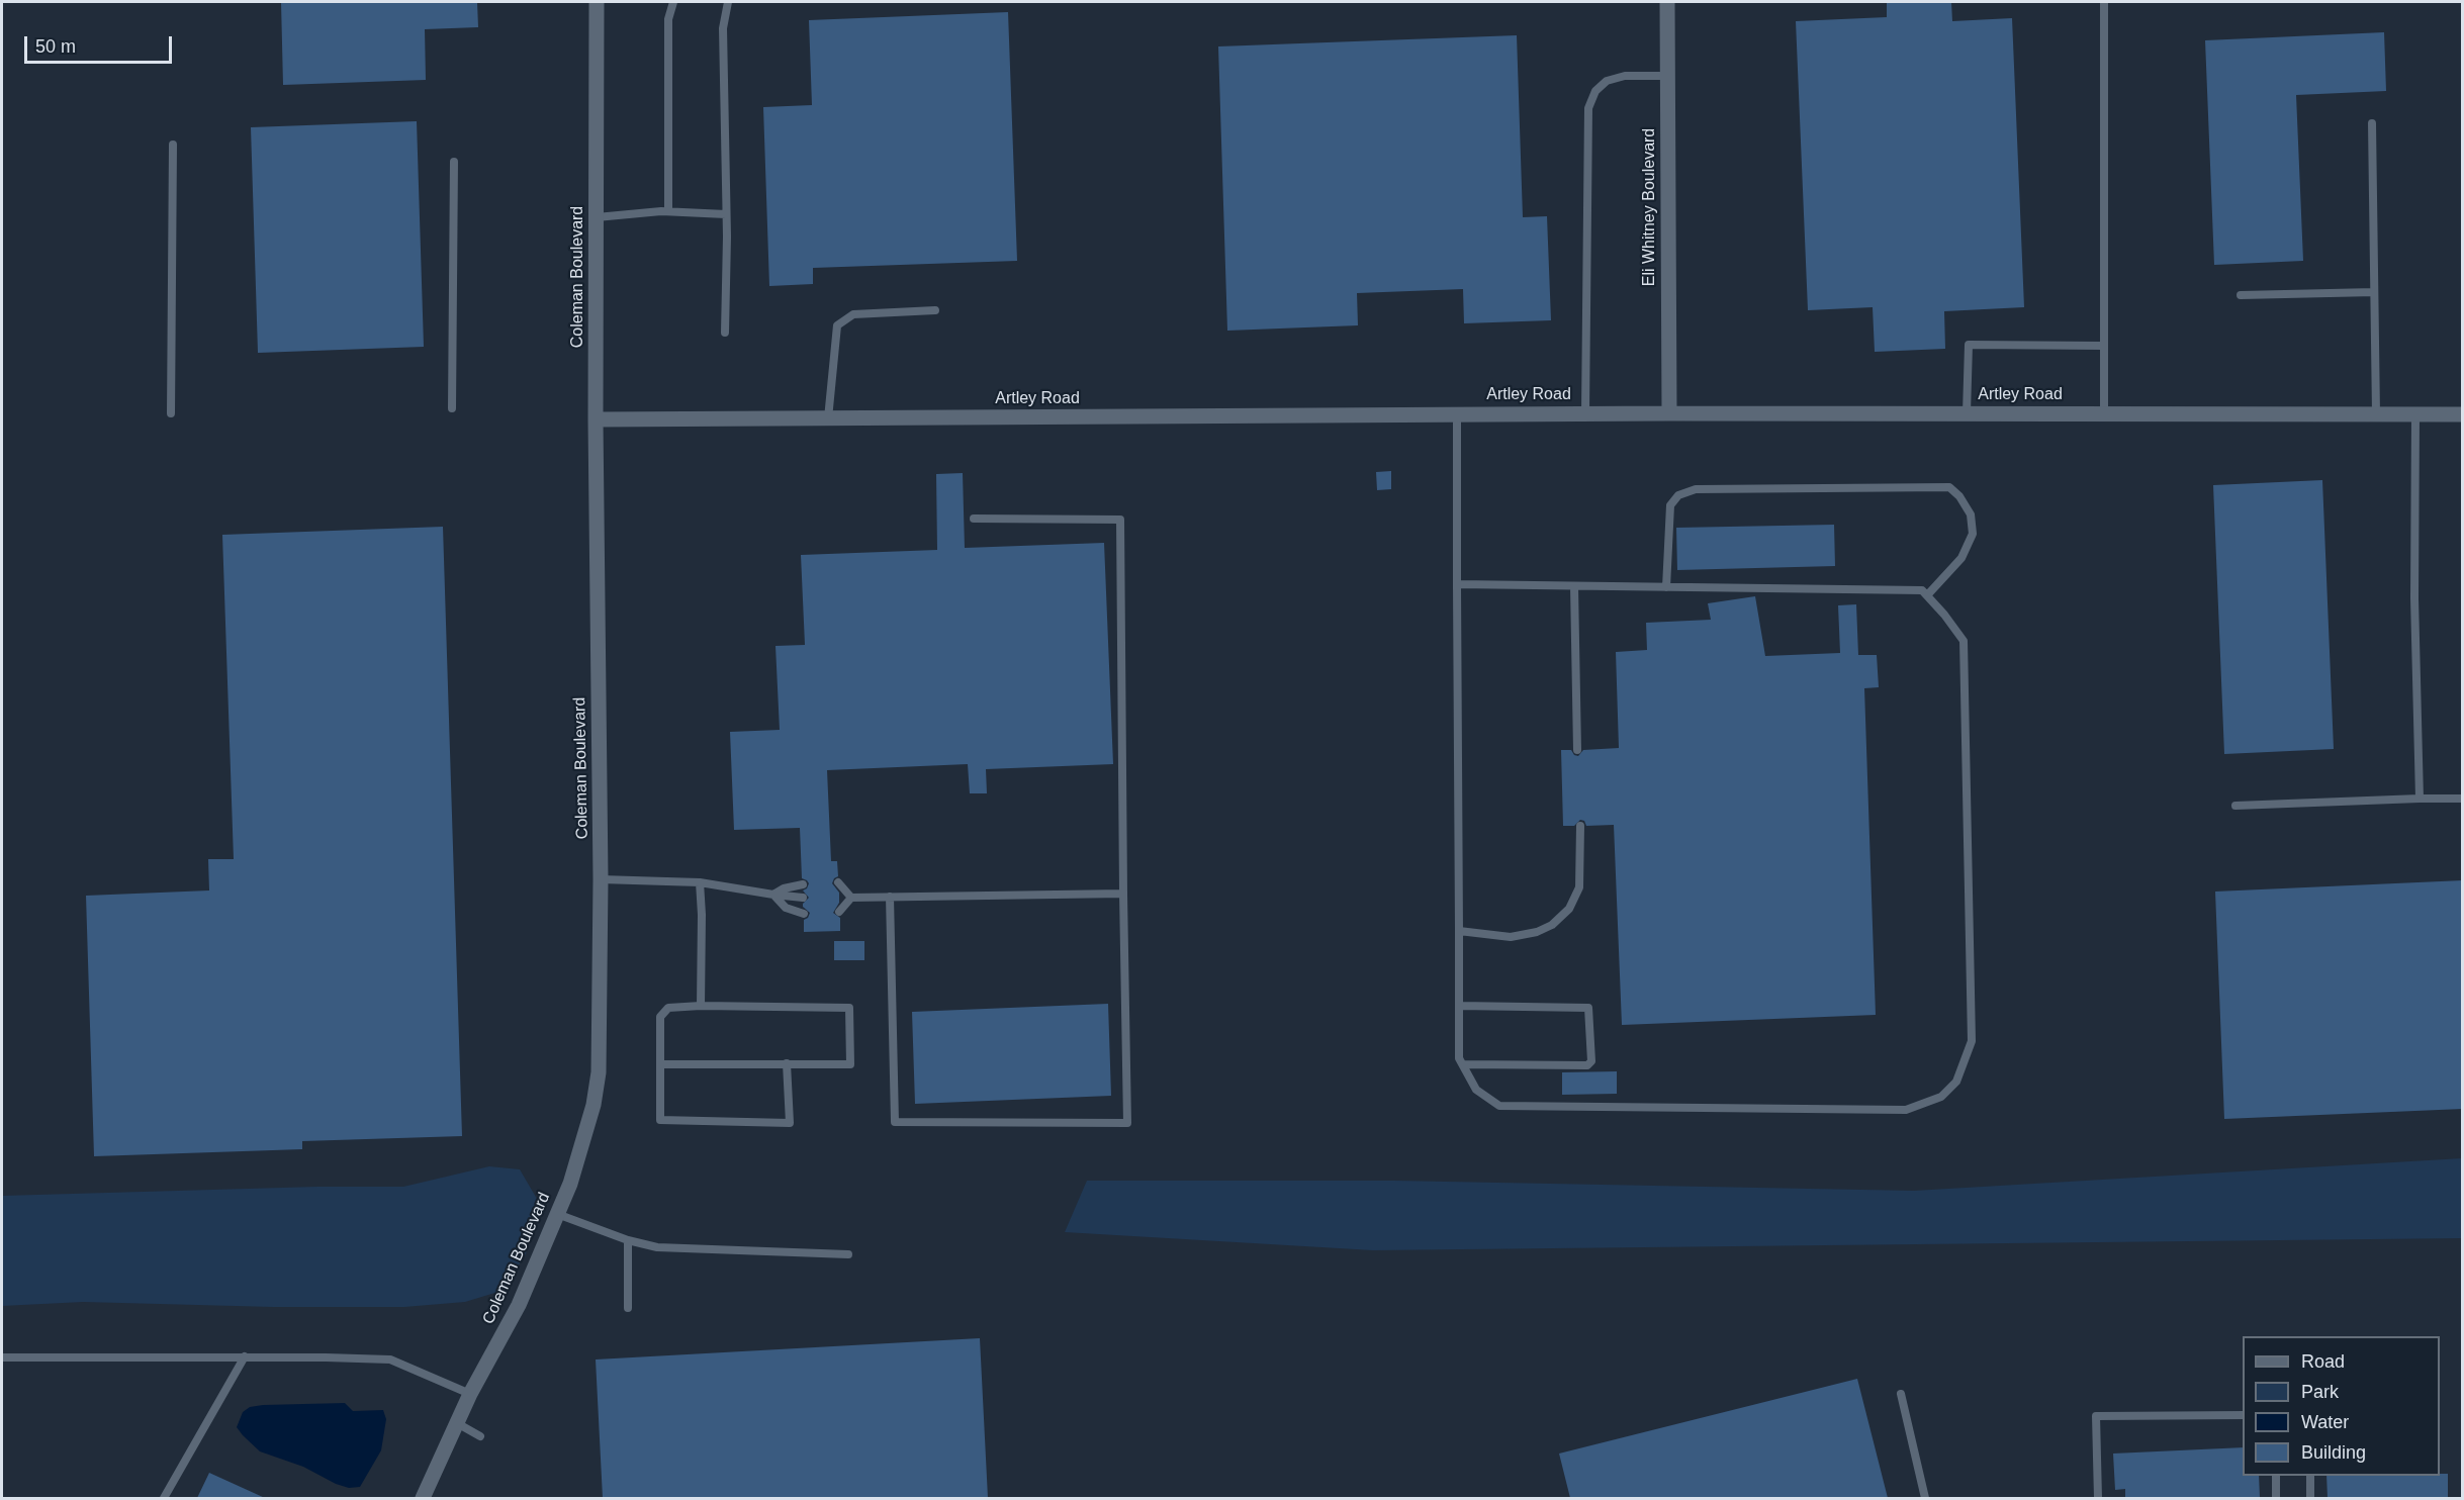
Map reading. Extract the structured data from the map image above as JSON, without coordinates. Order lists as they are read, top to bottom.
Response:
{
  "streets": {
    "street": ["Eli Whitney Boulevard", "Coleman Boulevard", "Artley Road"]
  },
  "crossings": [
    ["Eli Whitney Boulevard", "Artley Road"],
    ["Coleman Boulevard", "Artley Road"]
  ],
  "legend": [
    "Road",
    "Park",
    "Water",
    "Building"
  ],
  "scale_bar": "50 m"
}
